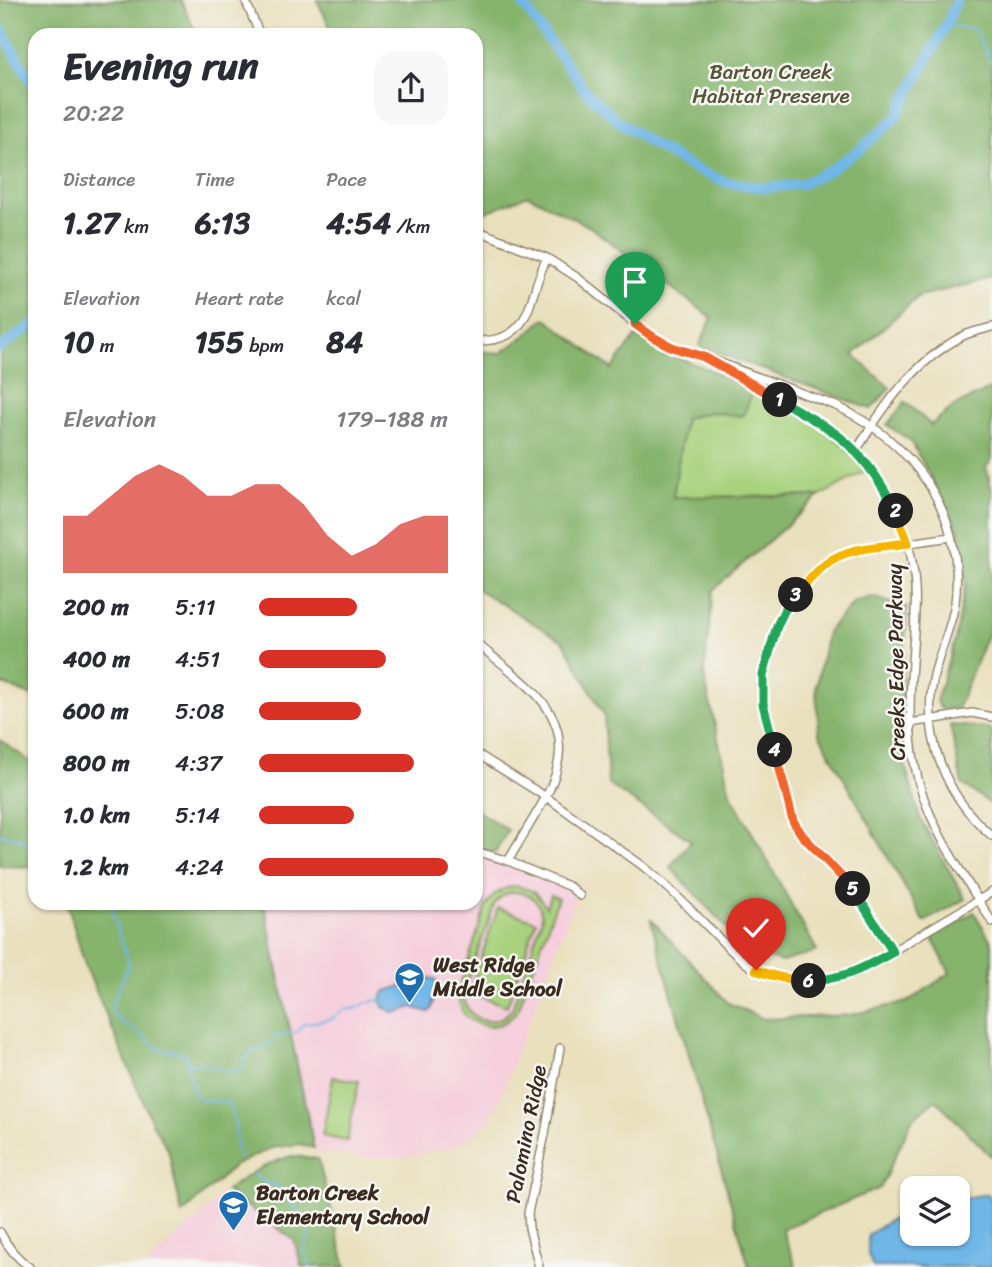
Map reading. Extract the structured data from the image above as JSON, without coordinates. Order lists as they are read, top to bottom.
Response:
{
  "streets": {
    "street": ["Creeks Edge Parkway", "Palomino Ridge"]
  },
  "parks": ["Barton Creek Habitat Preserve"],
  "places": {
    "school or university": ["West Ridge Middle School", "Barton Creek Elementary School"]
  },
  "page": {
    "heading": ["Evening run", "20:22"],
    "stats": [
      ["Distance", "1.27 km"],
      ["Time", "6:13"],
      ["Pace", "4:54 /km"],
      ["Elevation", "10 m"],
      ["Heart rate", "155 bpm"],
      ["kcal", "84"]
    ],
    "pins": [
      "1",
      "2",
      "3",
      "4",
      "5",
      "6"
    ],
    "chart": ["Elevation", "179–188 m"],
    "list": [
      {
        "name": "200 m",
        "note": "5:11"
      },
      {
        "name": "400 m",
        "note": "4:51"
      },
      {
        "name": "600 m",
        "note": "5:08"
      },
      {
        "name": "800 m",
        "note": "4:37"
      },
      {
        "name": "1.0 km",
        "note": "5:14"
      },
      {
        "name": "1.2 km",
        "note": "4:24"
      }
    ]
  }
}
